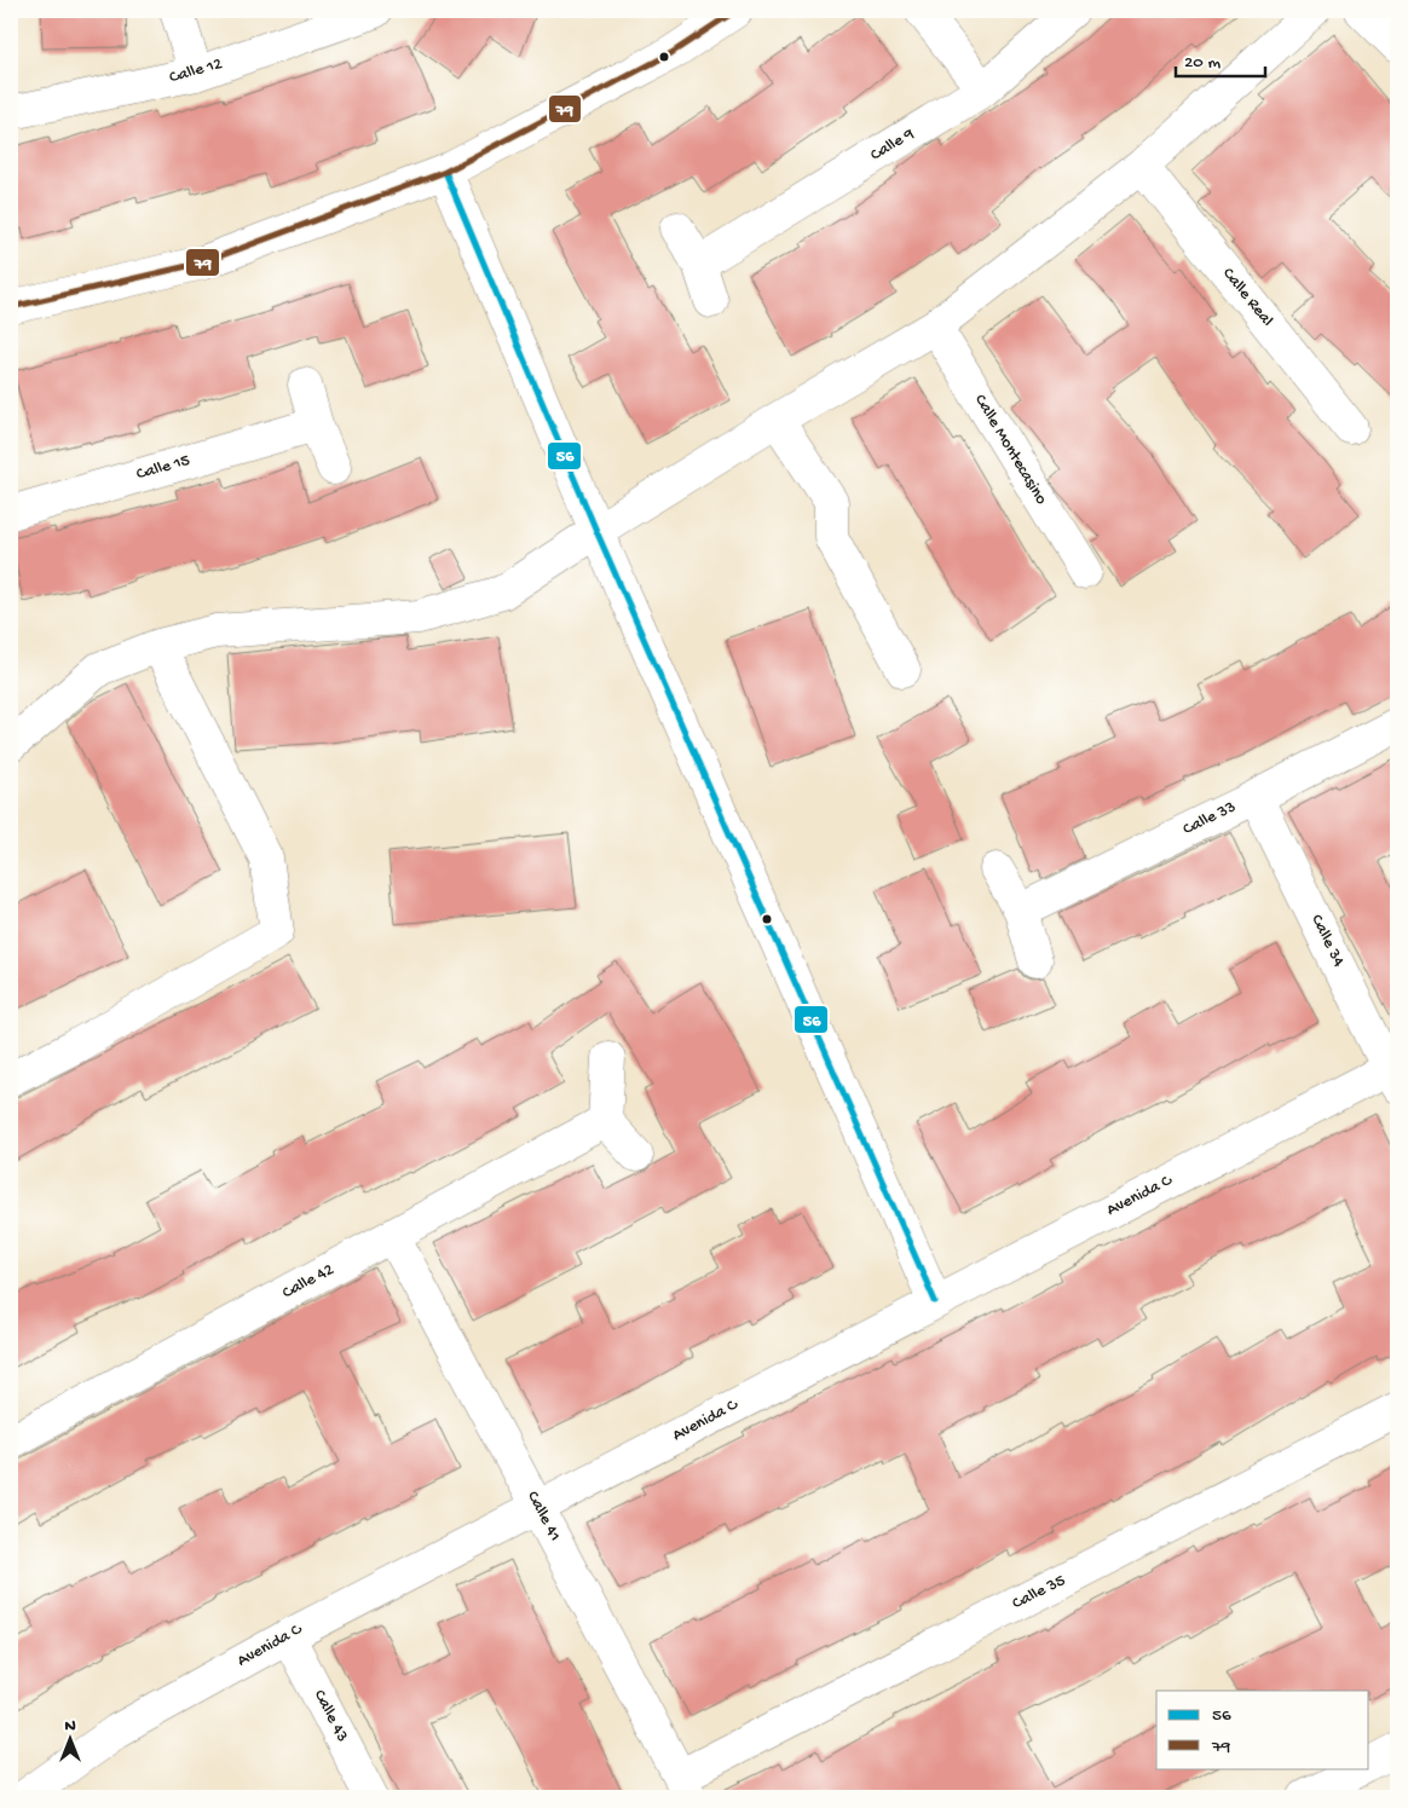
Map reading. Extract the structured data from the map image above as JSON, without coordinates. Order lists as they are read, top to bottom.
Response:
{
  "streets": {
    "street": [
      "Calle 12",
      "Calle 9",
      "Calle Real",
      "Calle Montecasino",
      "Calle 15",
      "Calle 33",
      "Calle 34",
      "Avenida C",
      "Calle 42",
      "Calle 41",
      "Calle 35",
      "Calle 43"
    ]
  },
  "crossings": [
    ["Calle 33", "Calle 34"],
    ["Calle 34", "Avenida C"],
    ["Avenida C", "Calle 41"],
    ["Avenida C", "Calle 43"],
    ["Calle 42", "Calle 41"],
    ["Calle 41", "Calle 35"]
  ],
  "lines": ["transit line 79", "transit line 56"],
  "legend": ["56", "79"],
  "scale_bar": "20 m",
  "north": "top"
}
